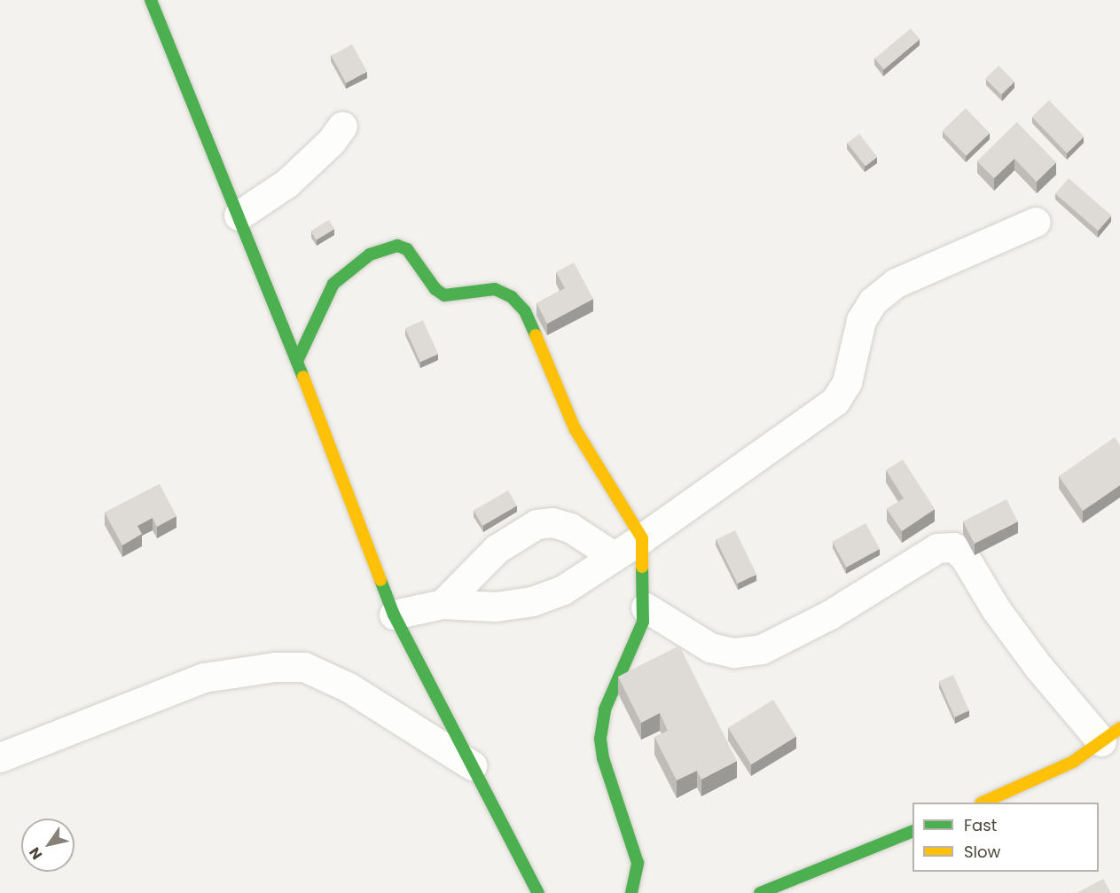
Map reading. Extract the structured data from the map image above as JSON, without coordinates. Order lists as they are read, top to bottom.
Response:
{
  "legend": ["Fast", "Slow"],
  "north": "bottom left"
}
